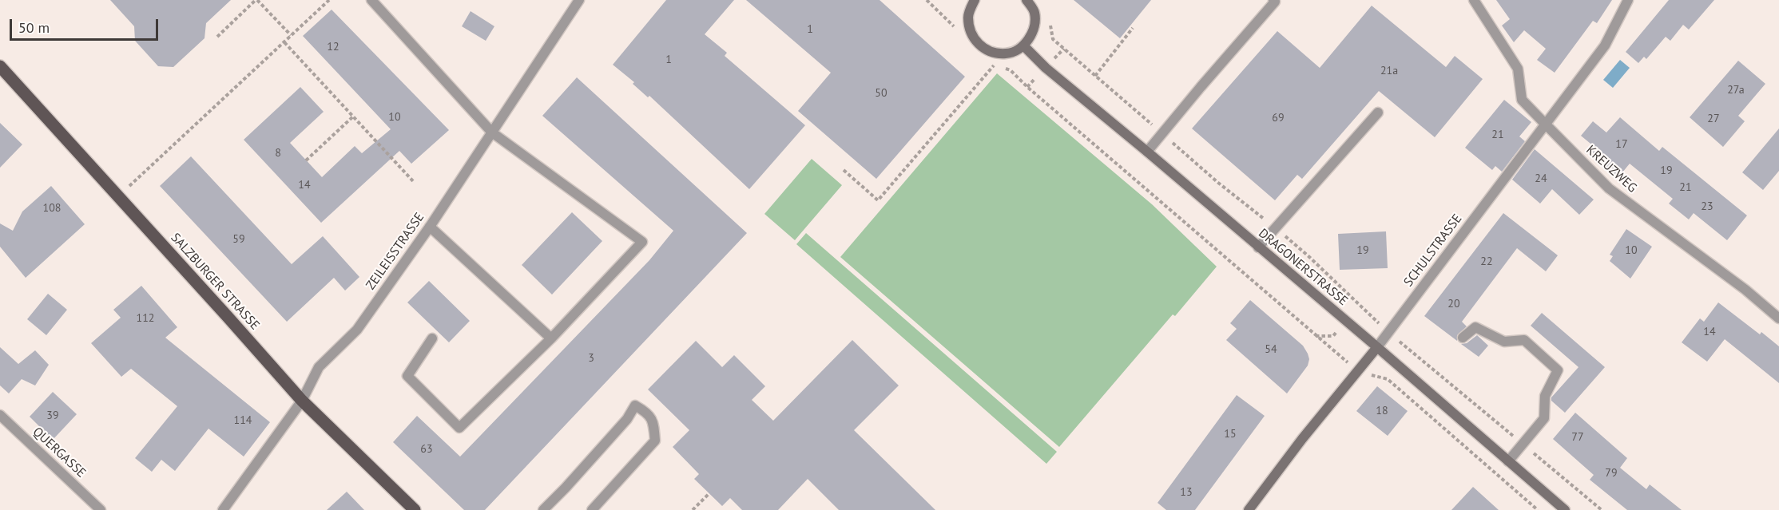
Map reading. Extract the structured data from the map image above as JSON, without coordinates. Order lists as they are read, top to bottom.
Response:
{
  "streets": {
    "main road": ["SCHULSTRASSE", "DRAGONERSTRASSE", "SALZBURGER STRASSE"],
    "street": ["KREUZWEG", "ZEILEISSTRASSE", "QUERGASSE"]
  },
  "crossings": [
    ["KREUZWEG", "SCHULSTRASSE"],
    ["SCHULSTRASSE", "DRAGONERSTRASSE"],
    ["ZEILEISSTRASSE", "SALZBURGER STRASSE"]
  ],
  "house_numbers": [
    "1",
    "12",
    "1",
    "21a",
    "27a",
    "50",
    "10",
    "69",
    "27",
    "21",
    "17",
    "8",
    "19",
    "24",
    "14",
    "21",
    "23",
    "108",
    "59",
    "19",
    "10",
    "22",
    "20",
    "112",
    "14",
    "54",
    "3",
    "18",
    "39",
    "114",
    "15",
    "77",
    "63",
    "79",
    "13"
  ],
  "scale_bar": "50 m"
}
